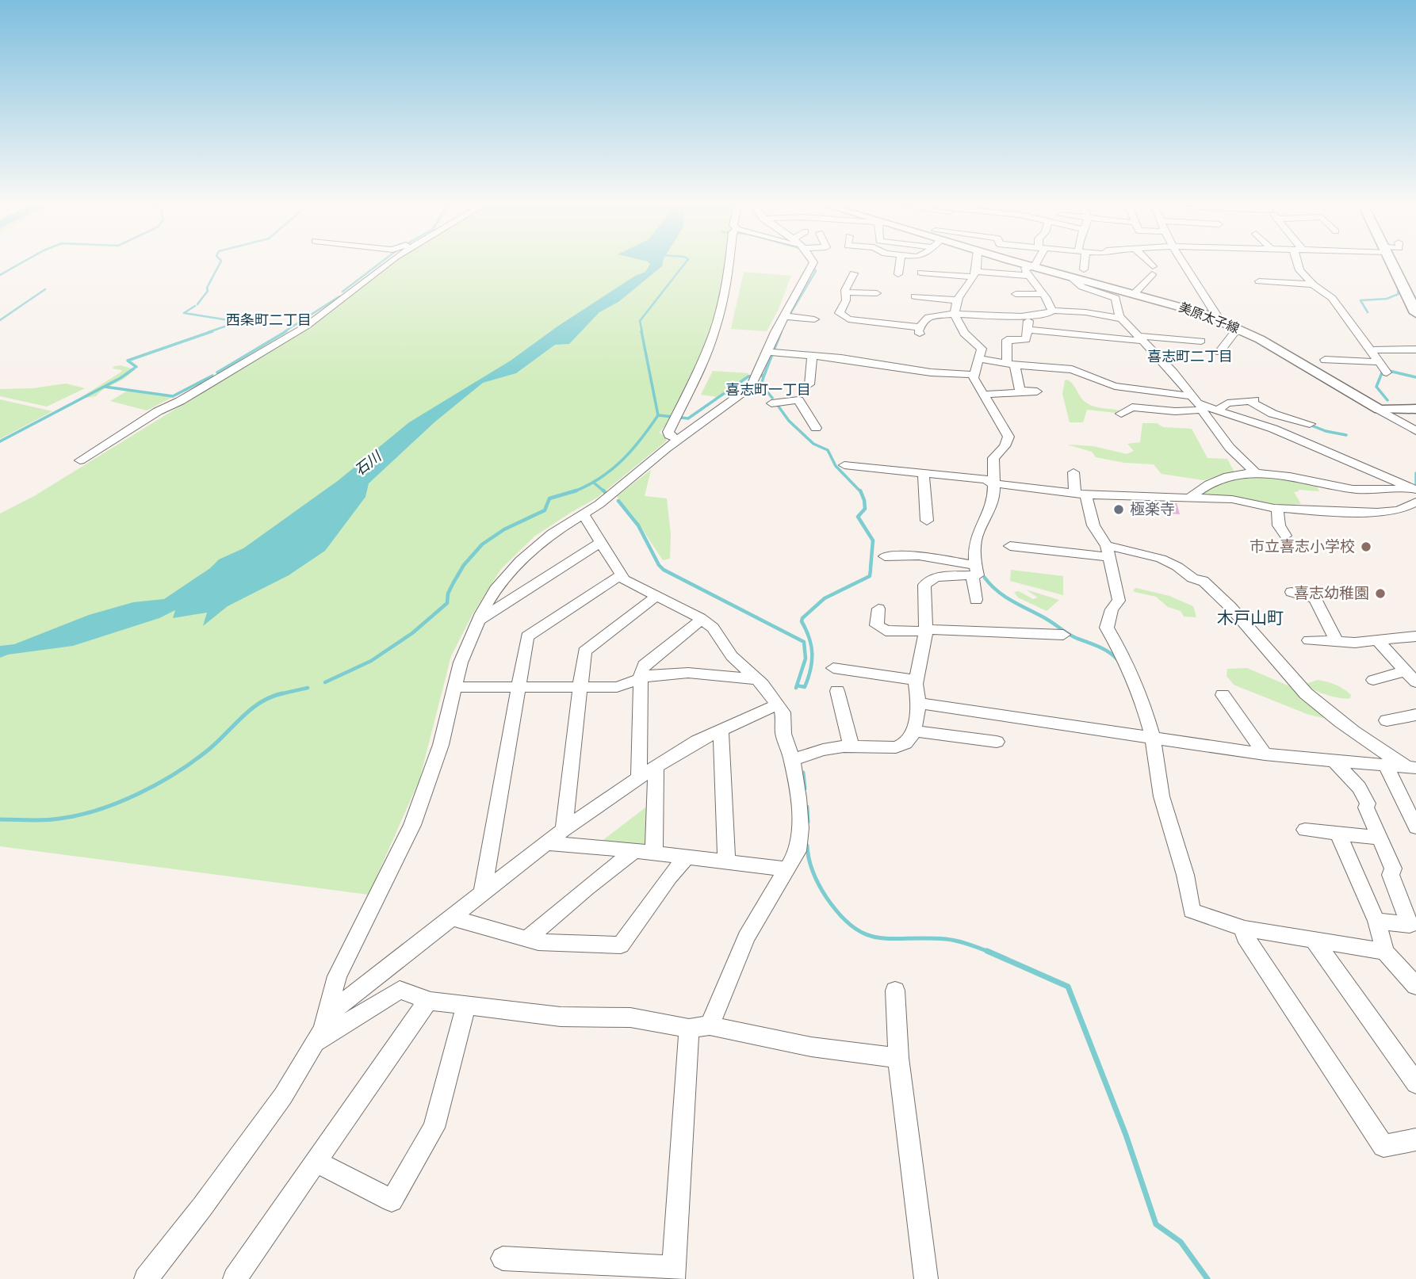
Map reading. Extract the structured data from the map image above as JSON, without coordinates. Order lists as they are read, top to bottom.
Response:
{
  "streets": {
    "main road": ["美原太子線"]
  },
  "districts": [
    "西条町二丁目",
    "喜志町二丁目",
    "喜志町一丁目",
    "木戸山町"
  ],
  "water": ["石川"],
  "places": ["極楽寺", "市立喜志小学校", "喜志幼稚園"]
}
